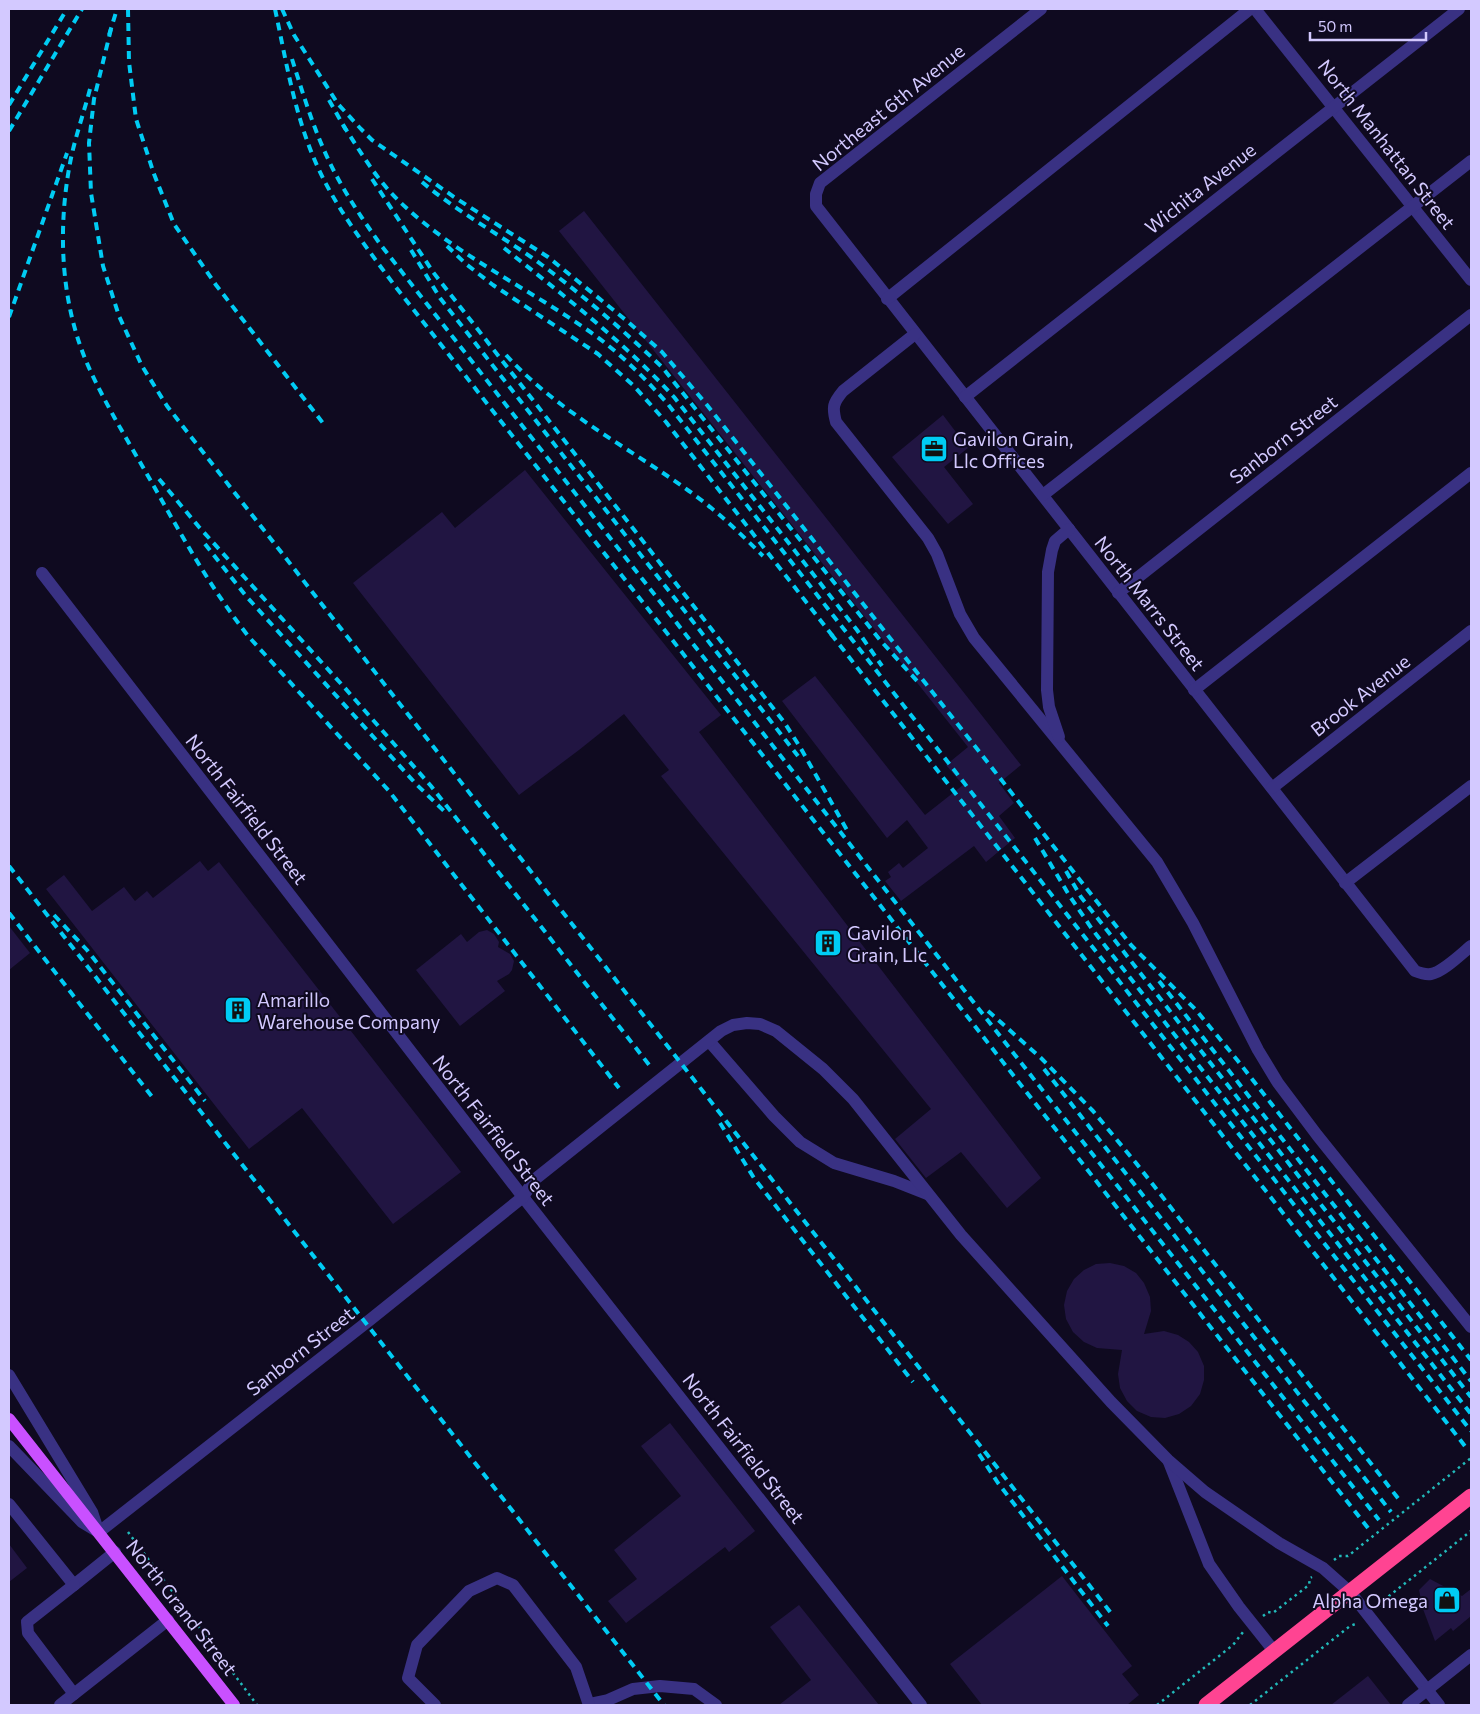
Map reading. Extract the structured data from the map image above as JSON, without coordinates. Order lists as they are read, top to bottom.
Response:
{
  "streets": {
    "main road": ["North Grand Street"],
    "street": [
      "Northeast 6th Avenue",
      "North Manhattan Street",
      "Wichita Avenue",
      "Sanborn Street",
      "North Marrs Street",
      "Brook Avenue",
      "North Fairfield Street"
    ]
  },
  "crossings": [
    ["Northeast 6th Avenue", "North Marrs Street"],
    ["North Manhattan Street", "Wichita Avenue"],
    ["Wichita Avenue", "North Marrs Street"],
    ["Sanborn Street", "North Marrs Street"],
    ["Sanborn Street", "North Fairfield Street"],
    ["Sanborn Street", "North Grand Street"],
    ["North Marrs Street", "Brook Avenue"]
  ],
  "places": {
    "office": ["Gavilon Grain, Llc Offices"],
    "building": ["Gavilon Grain, Llc", "Amarillo Warehouse Company"],
    "shop": ["Alpha Omega"]
  },
  "scale_bar": "50 m"
}
